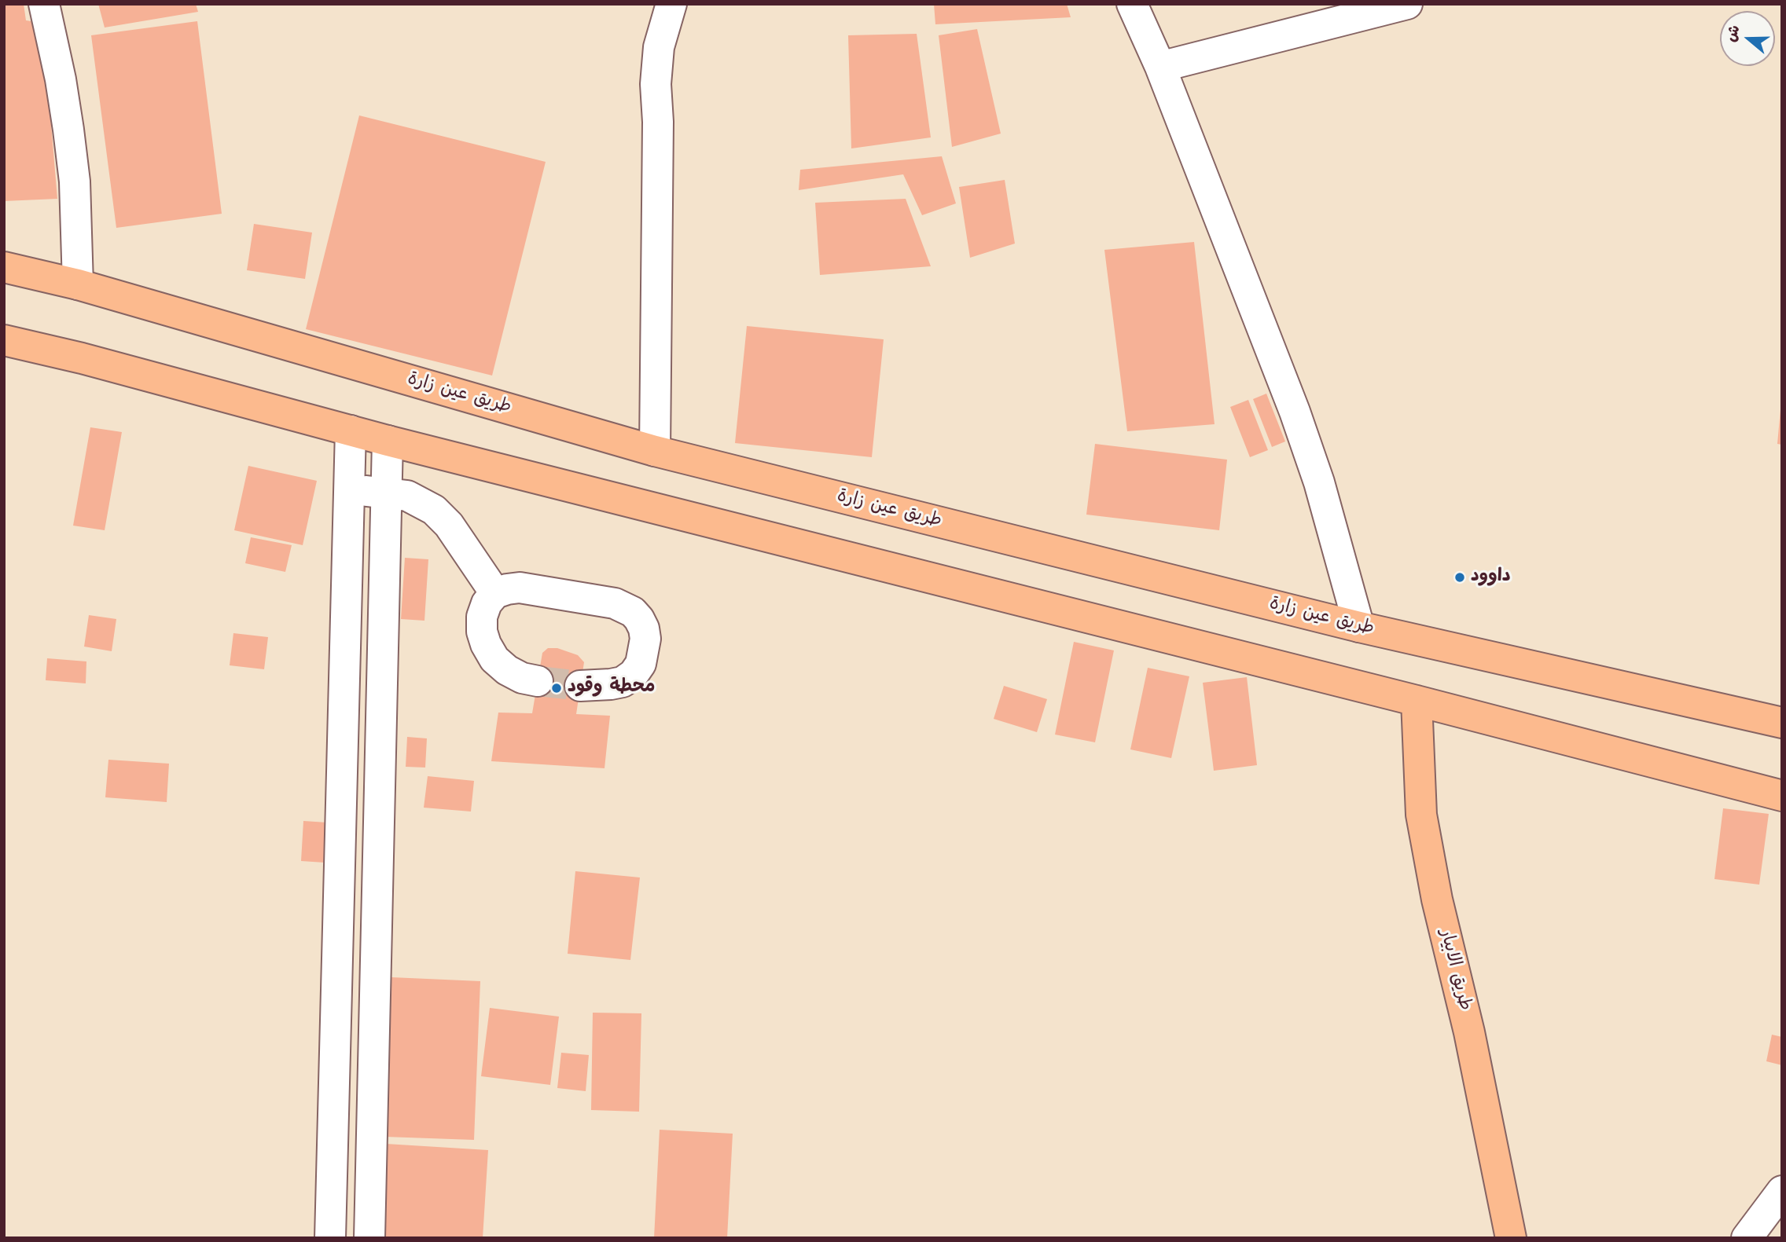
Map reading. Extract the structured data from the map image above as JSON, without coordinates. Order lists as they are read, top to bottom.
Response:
{
  "streets": {
    "main road": ["طريق عين زارة", "طريق الابيار"]
  },
  "places": ["داوود", "محطة وقود"],
  "north": "left"
}
